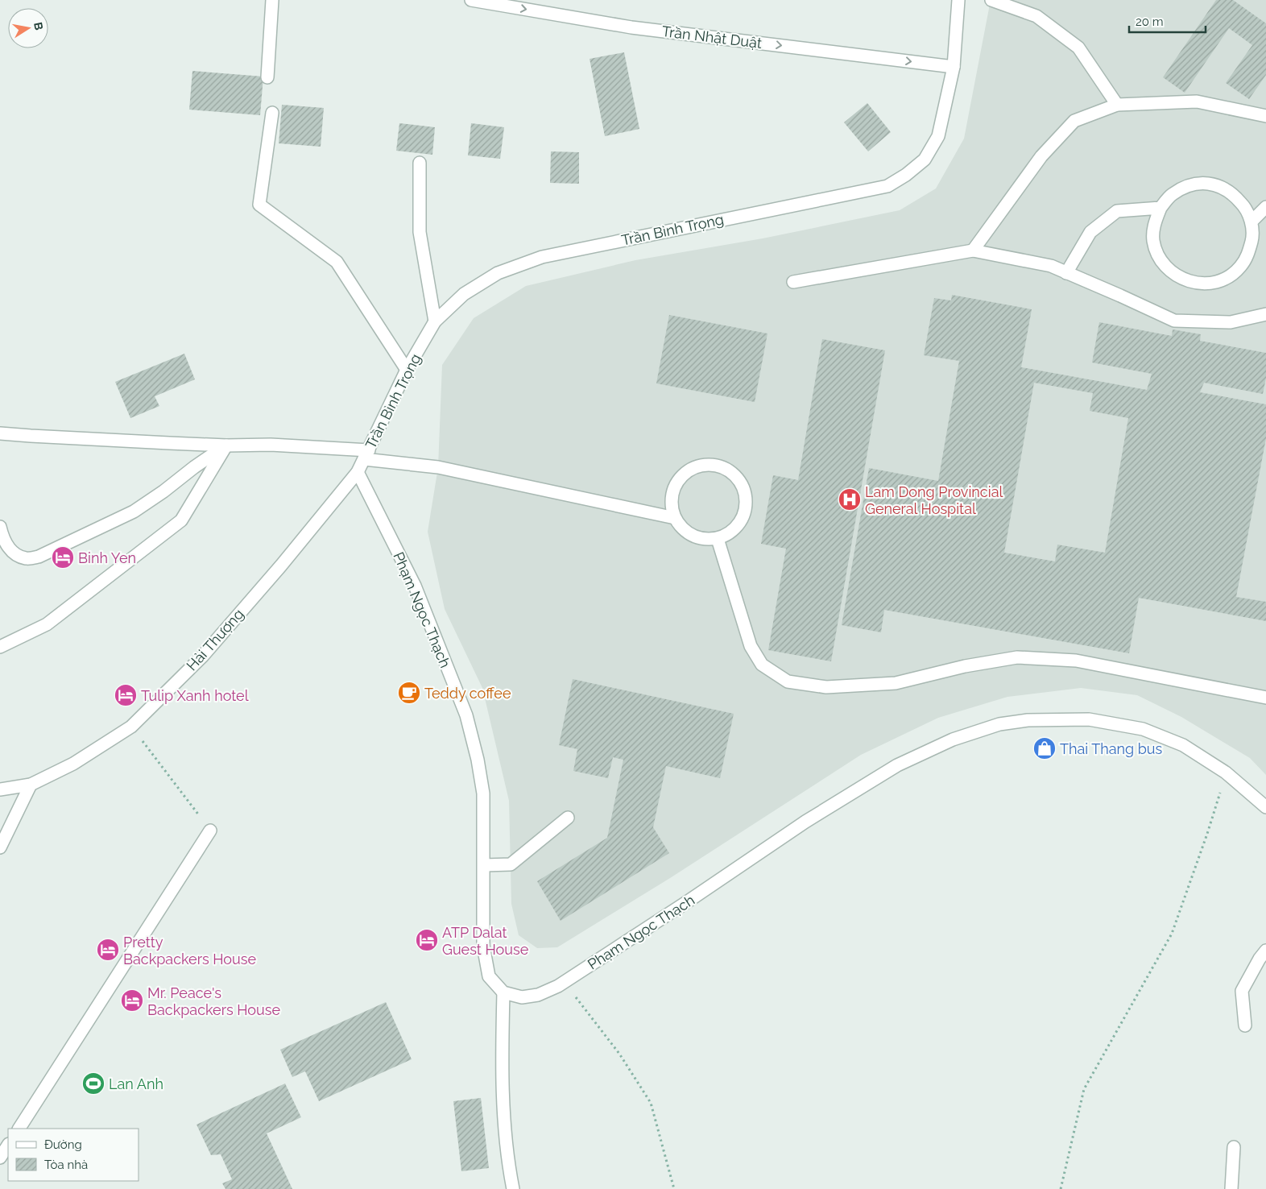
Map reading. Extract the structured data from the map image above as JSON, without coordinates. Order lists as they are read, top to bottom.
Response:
{
  "streets": {
    "street": [
      "Trần Nhật Duật",
      "Trần Bình Trọng",
      "Phạm Ngọc Thạch",
      "Hải Thượng"
    ]
  },
  "crossings": [
    ["Trần Nhật Duật", "Trần Bình Trọng"],
    ["Trần Bình Trọng", "Phạm Ngọc Thạch"],
    ["Trần Bình Trọng", "Hải Thượng"],
    ["Phạm Ngọc Thạch", "Hải Thượng"]
  ],
  "one_way": ["Trần Nhật Duật"],
  "places": {
    "hospital": ["Lam Dong Provincial General Hospital"],
    "hotel": [
      "Binh Yen",
      "Tulip Xanh hotel",
      "ATP Dalat Guest House",
      "Pretty Backpackers House",
      "Mr. Peace's Backpackers House"
    ],
    "cafe": ["Teddy coffee"],
    "shop": ["Thai Thang bus"],
    "sports": ["Lan Anh"]
  },
  "legend": ["Đường", "Tòa nhà"],
  "scale_bar": "20 m",
  "north": "right"
}
